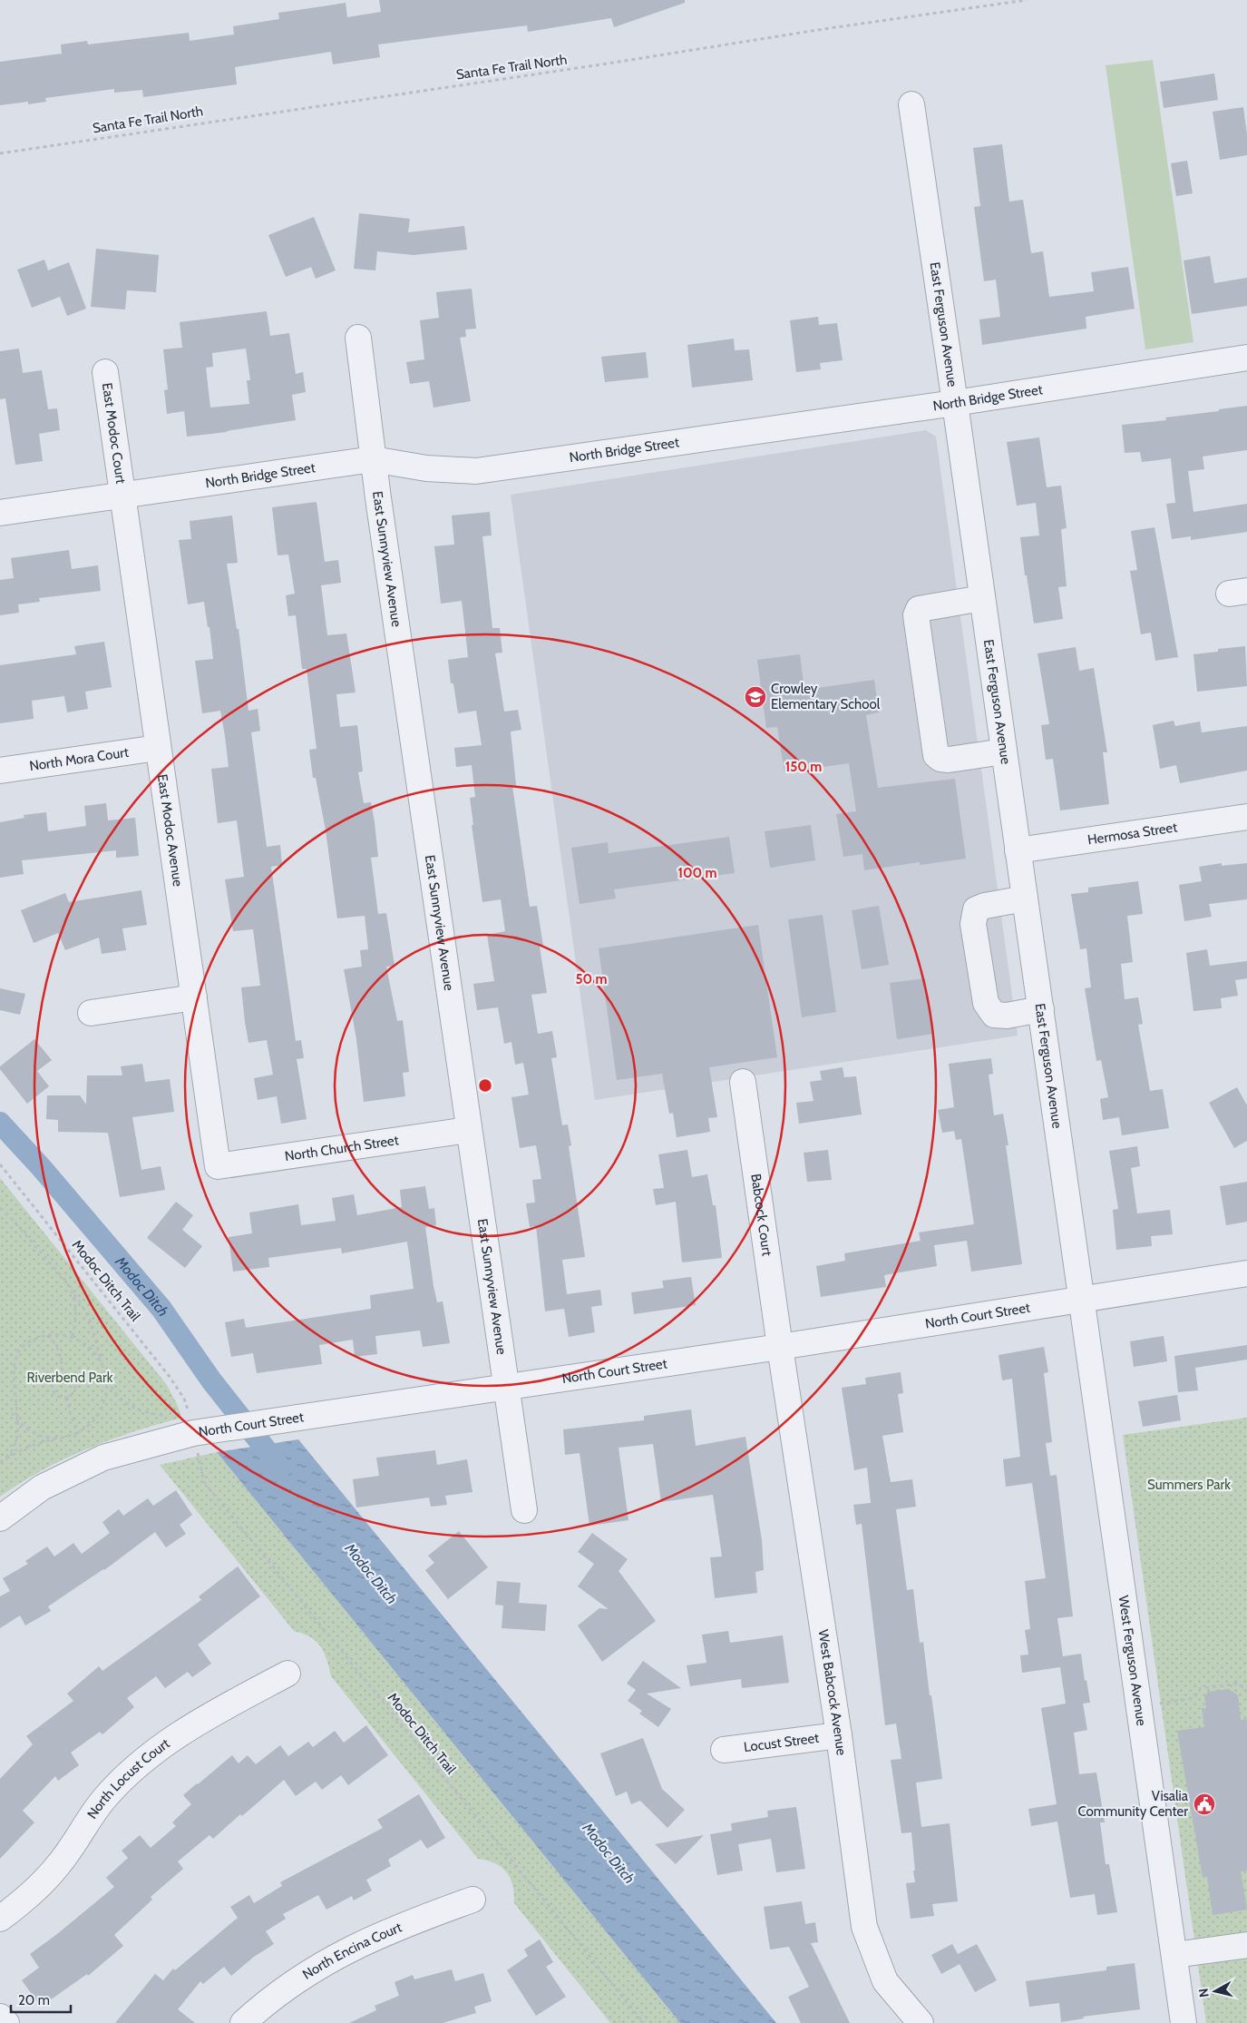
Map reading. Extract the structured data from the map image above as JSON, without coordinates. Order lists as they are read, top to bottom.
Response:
{
  "streets": {
    "street": [
      "East Ferguson Avenue",
      "North Bridge Street",
      "East Modoc Court",
      "East Sunnyview Avenue",
      "North Mora Court",
      "East Modoc Avenue",
      "Hermosa Street",
      "North Church Street",
      "Babcock Court",
      "North Court Street",
      "West Ferguson Avenue",
      "West Babcock Avenue",
      "Locust Street",
      "North Locust Court",
      "North Encina Court"
    ],
    "path": ["Santa Fe Trail North", "Modoc Ditch Trail"]
  },
  "crossings": [
    ["East Ferguson Avenue", "North Bridge Street"],
    ["East Ferguson Avenue", "Hermosa Street"],
    ["East Ferguson Avenue", "North Court Street"],
    ["East Ferguson Avenue", "West Ferguson Avenue"],
    ["North Bridge Street", "East Modoc Court"],
    ["North Bridge Street", "East Sunnyview Avenue"],
    ["North Bridge Street", "East Modoc Avenue"],
    ["East Modoc Court", "East Modoc Avenue"],
    ["East Sunnyview Avenue", "North Church Street"],
    ["East Sunnyview Avenue", "North Court Street"],
    ["North Mora Court", "East Modoc Avenue"],
    ["East Modoc Avenue", "North Church Street"],
    ["Babcock Court", "North Court Street"],
    ["Babcock Court", "West Babcock Avenue"],
    ["Modoc Ditch Trail", "North Court Street"],
    ["North Court Street", "West Ferguson Avenue"],
    ["North Court Street", "West Babcock Avenue"],
    ["West Babcock Avenue", "Locust Street"]
  ],
  "water": ["Modoc Ditch"],
  "parks": ["Riverbend Park", "Summers Park"],
  "places": {
    "school or university": ["Crowley Elementary School"],
    "public building": ["Visalia Community Center"]
  },
  "scale_bar": "20 m",
  "north": "left",
  "rings": ["150 m", "100 m", "50 m"]
}
